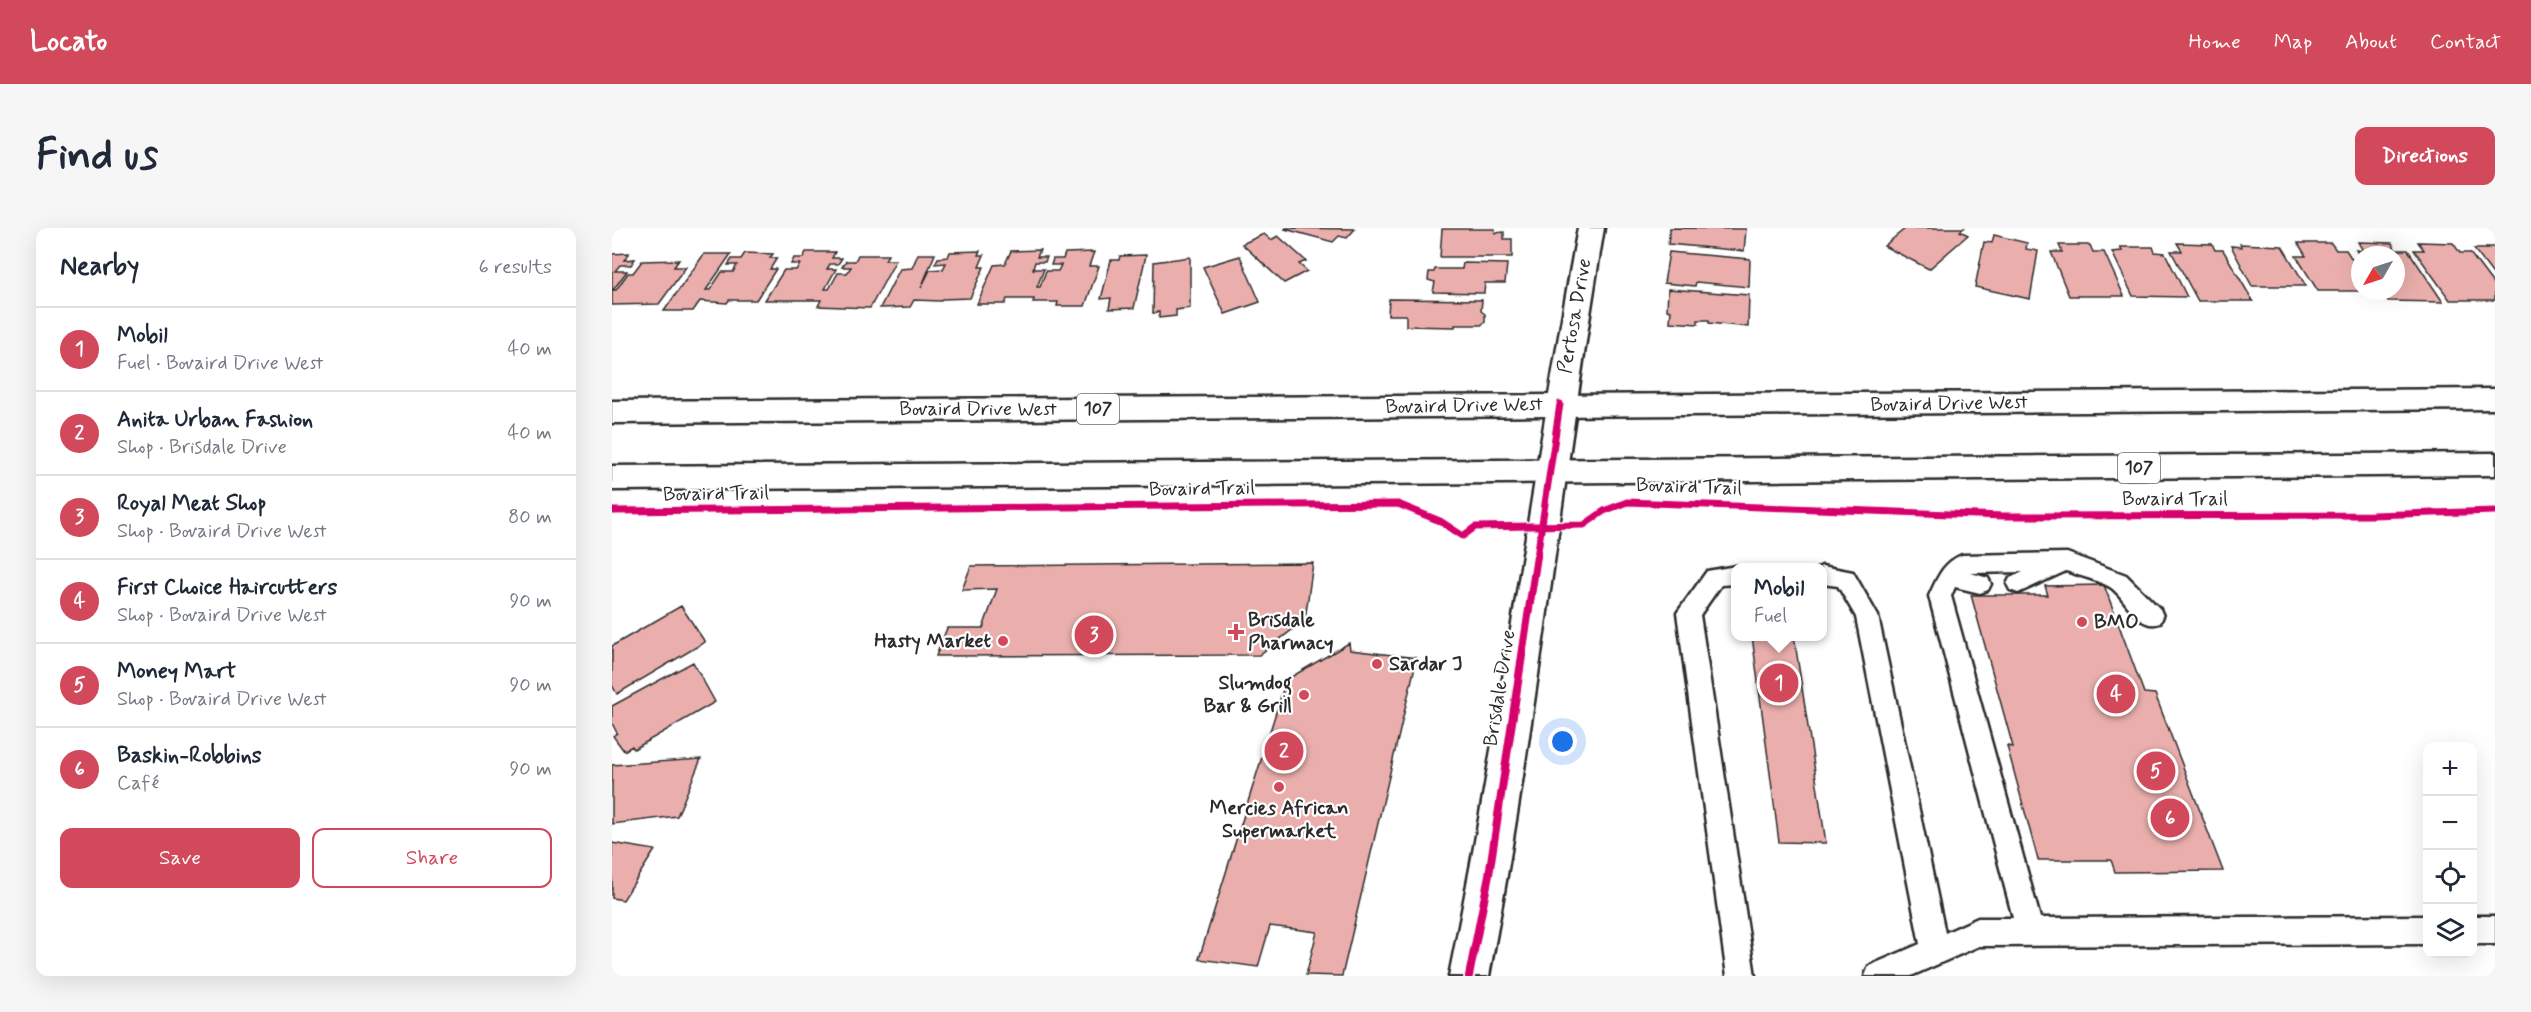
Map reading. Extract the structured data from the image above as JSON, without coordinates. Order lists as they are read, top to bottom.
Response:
{
  "streets": {
    "main road": [
      "Pertosa Drive",
      "Bovaird Drive West",
      "107",
      "Brisdale Drive"
    ],
    "cycle path": ["Bovaird Trail"]
  },
  "crossings": [
    ["Pertosa Drive", "Bovaird Drive West"],
    ["Pertosa Drive", "Brisdale Drive"],
    ["Bovaird Drive West", "Brisdale Drive"],
    ["107", "Brisdale Drive"]
  ],
  "places": {
    "other": [
      "BMO",
      "Hasty Market",
      "Sardar J",
      "Slumdog Bar & Grill",
      "Mercies African Supermarket"
    ],
    "health": ["Brisdale Pharmacy"]
  },
  "north": "bottom left",
  "page": {
    "header": "Locato",
    "nav": [
      "Home",
      "Map",
      "About",
      "Contact"
    ],
    "buttons": [
      "Directions",
      ["Save", "Share"]
    ],
    "title": "Find us",
    "heading": ["Nearby", "6 results"],
    "list": [
      {
        "mark": "1",
        "name": "Mobil",
        "note": "Fuel · Bovaird Drive West",
        "value": "40 m"
      },
      {
        "mark": "2",
        "name": "Anita Urban Fashion",
        "note": "Shop · Brisdale Drive",
        "value": "40 m"
      },
      {
        "mark": "3",
        "name": "Royal Meat Shop",
        "note": "Shop · Bovaird Drive West",
        "value": "80 m"
      },
      {
        "mark": "4",
        "name": "First Choice Haircutters",
        "note": "Shop · Bovaird Drive West",
        "value": "90 m"
      },
      {
        "mark": "5",
        "name": "Money Mart",
        "note": "Shop · Bovaird Drive West",
        "value": "90 m"
      },
      {
        "mark": "6",
        "name": "Baskin-Robbins",
        "note": "Café",
        "value": "90 m"
      }
    ],
    "popup": ["Mobil", "Fuel"],
    "pins": [
      "3",
      "1",
      "4",
      "2",
      "5",
      "6"
    ],
    "map_buttons": ["+", "−"]
  }
}
